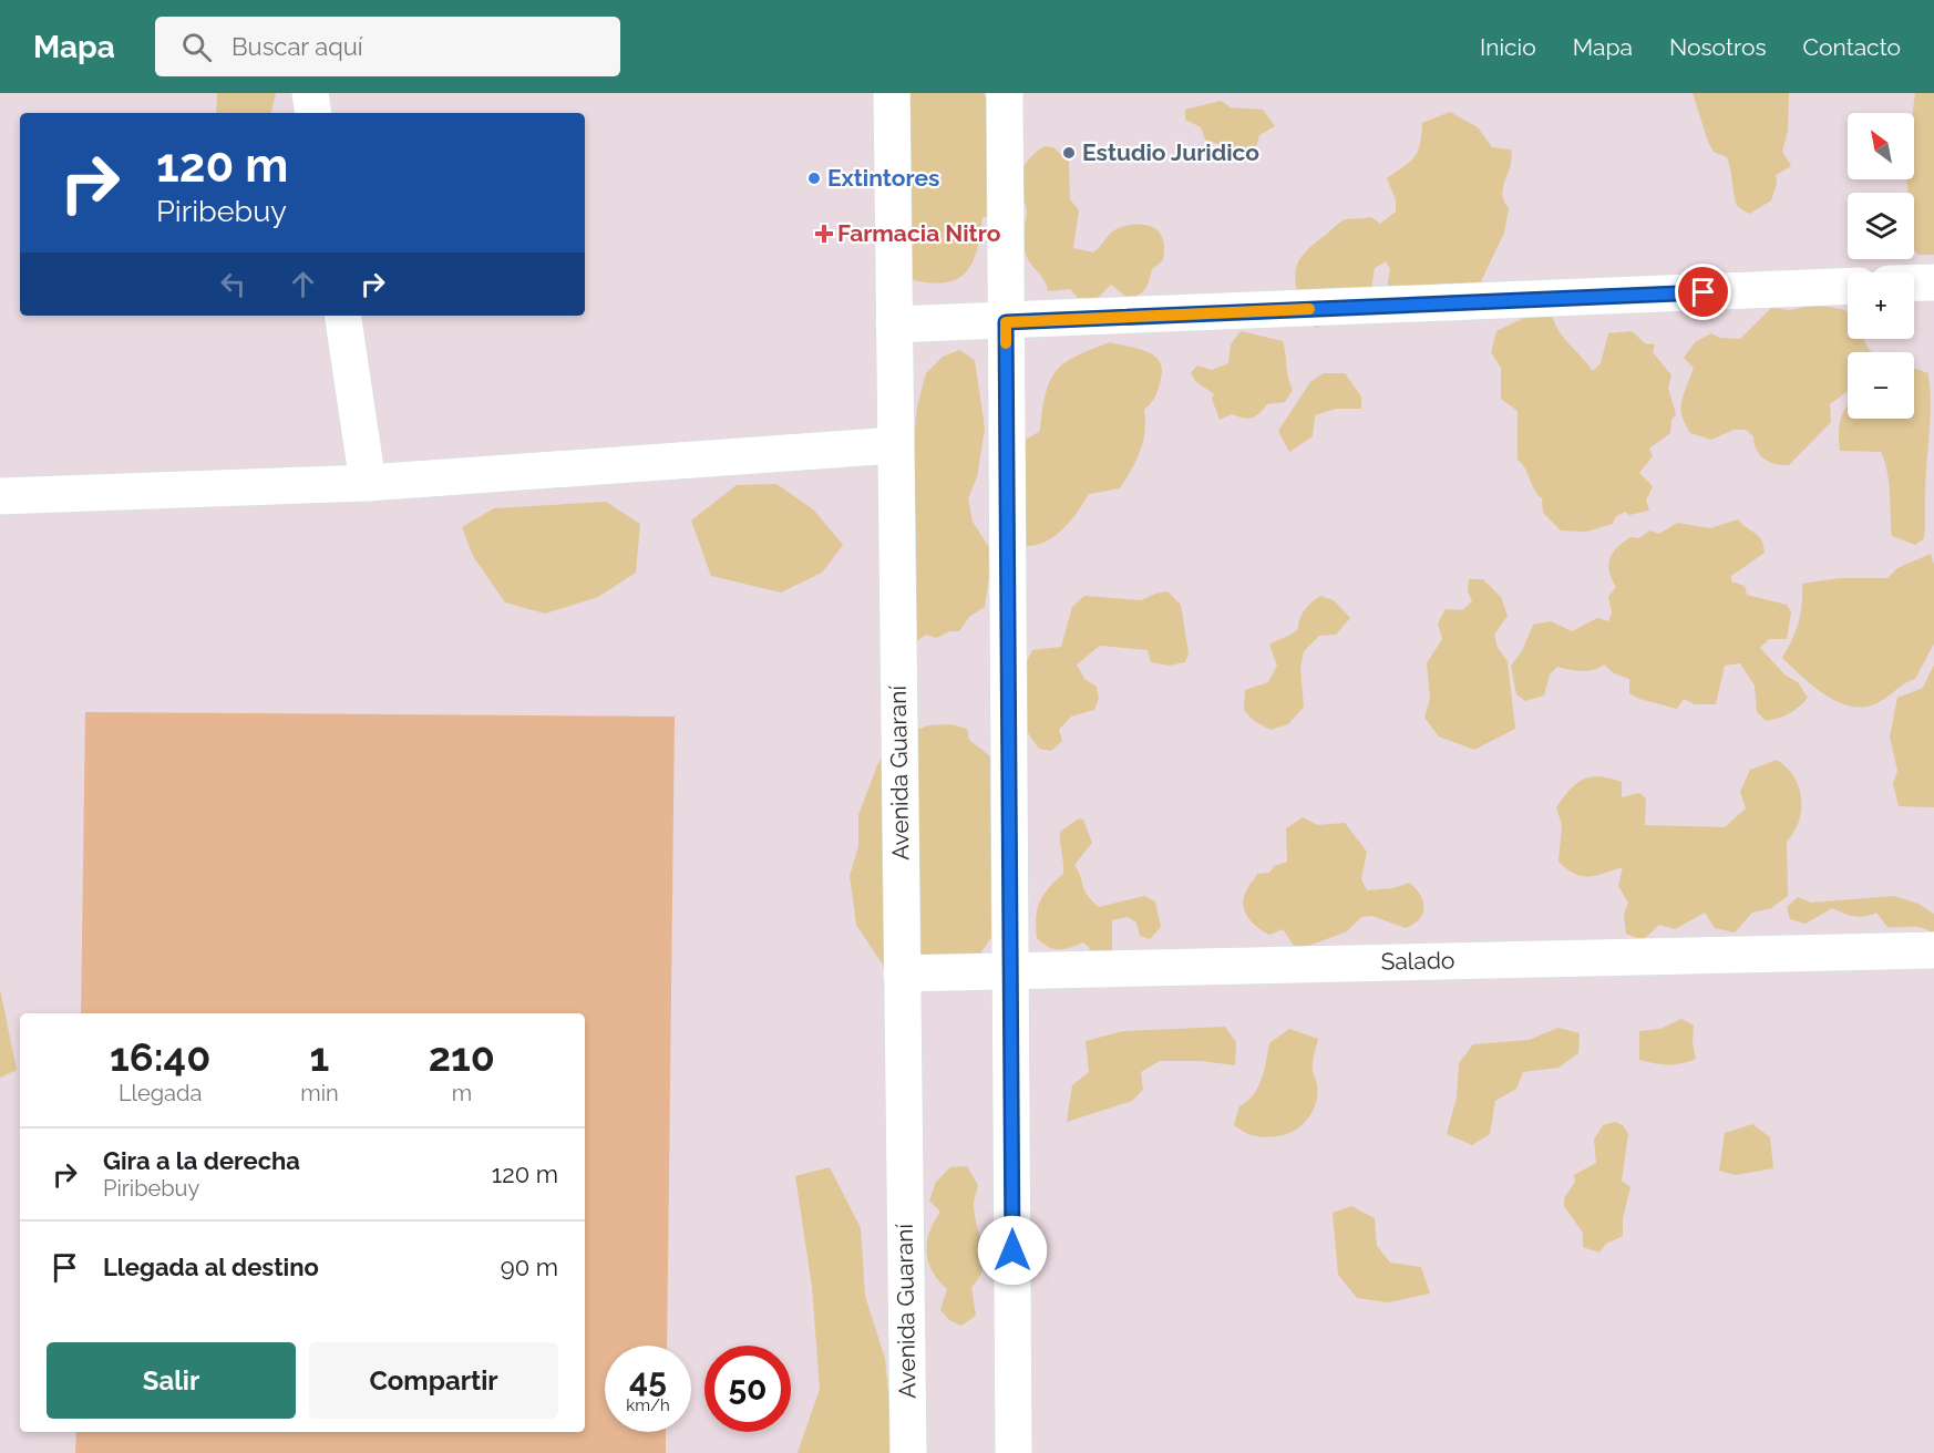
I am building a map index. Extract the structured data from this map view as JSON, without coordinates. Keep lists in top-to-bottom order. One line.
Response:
{"streets":{"street":["Avenida Guaraní","Salado"]},"crossings":[["Avenida Guaraní","Salado"]],"places":{"other":["Estudio Juridico","Extintores"],"health":["Farmacia Nitro"]},"north":"top left","page":{"header":"Mapa","search":"Buscar aquí","nav":["Inicio","Mapa","Nosotros","Contacto"],"map_buttons":["+","−"],"turn":["120 m","Piribebuy"],"eta":["16:40","Llegada","1","min","210","m"],"list":[{"name":"Gira a la derecha","note":"Piribebuy","value":"120 m"},{"name":"Llegada al destino","value":"90 m"}],"buttons":["Salir","Compartir"],"speed":"45 km/h","limit":"50"}}
